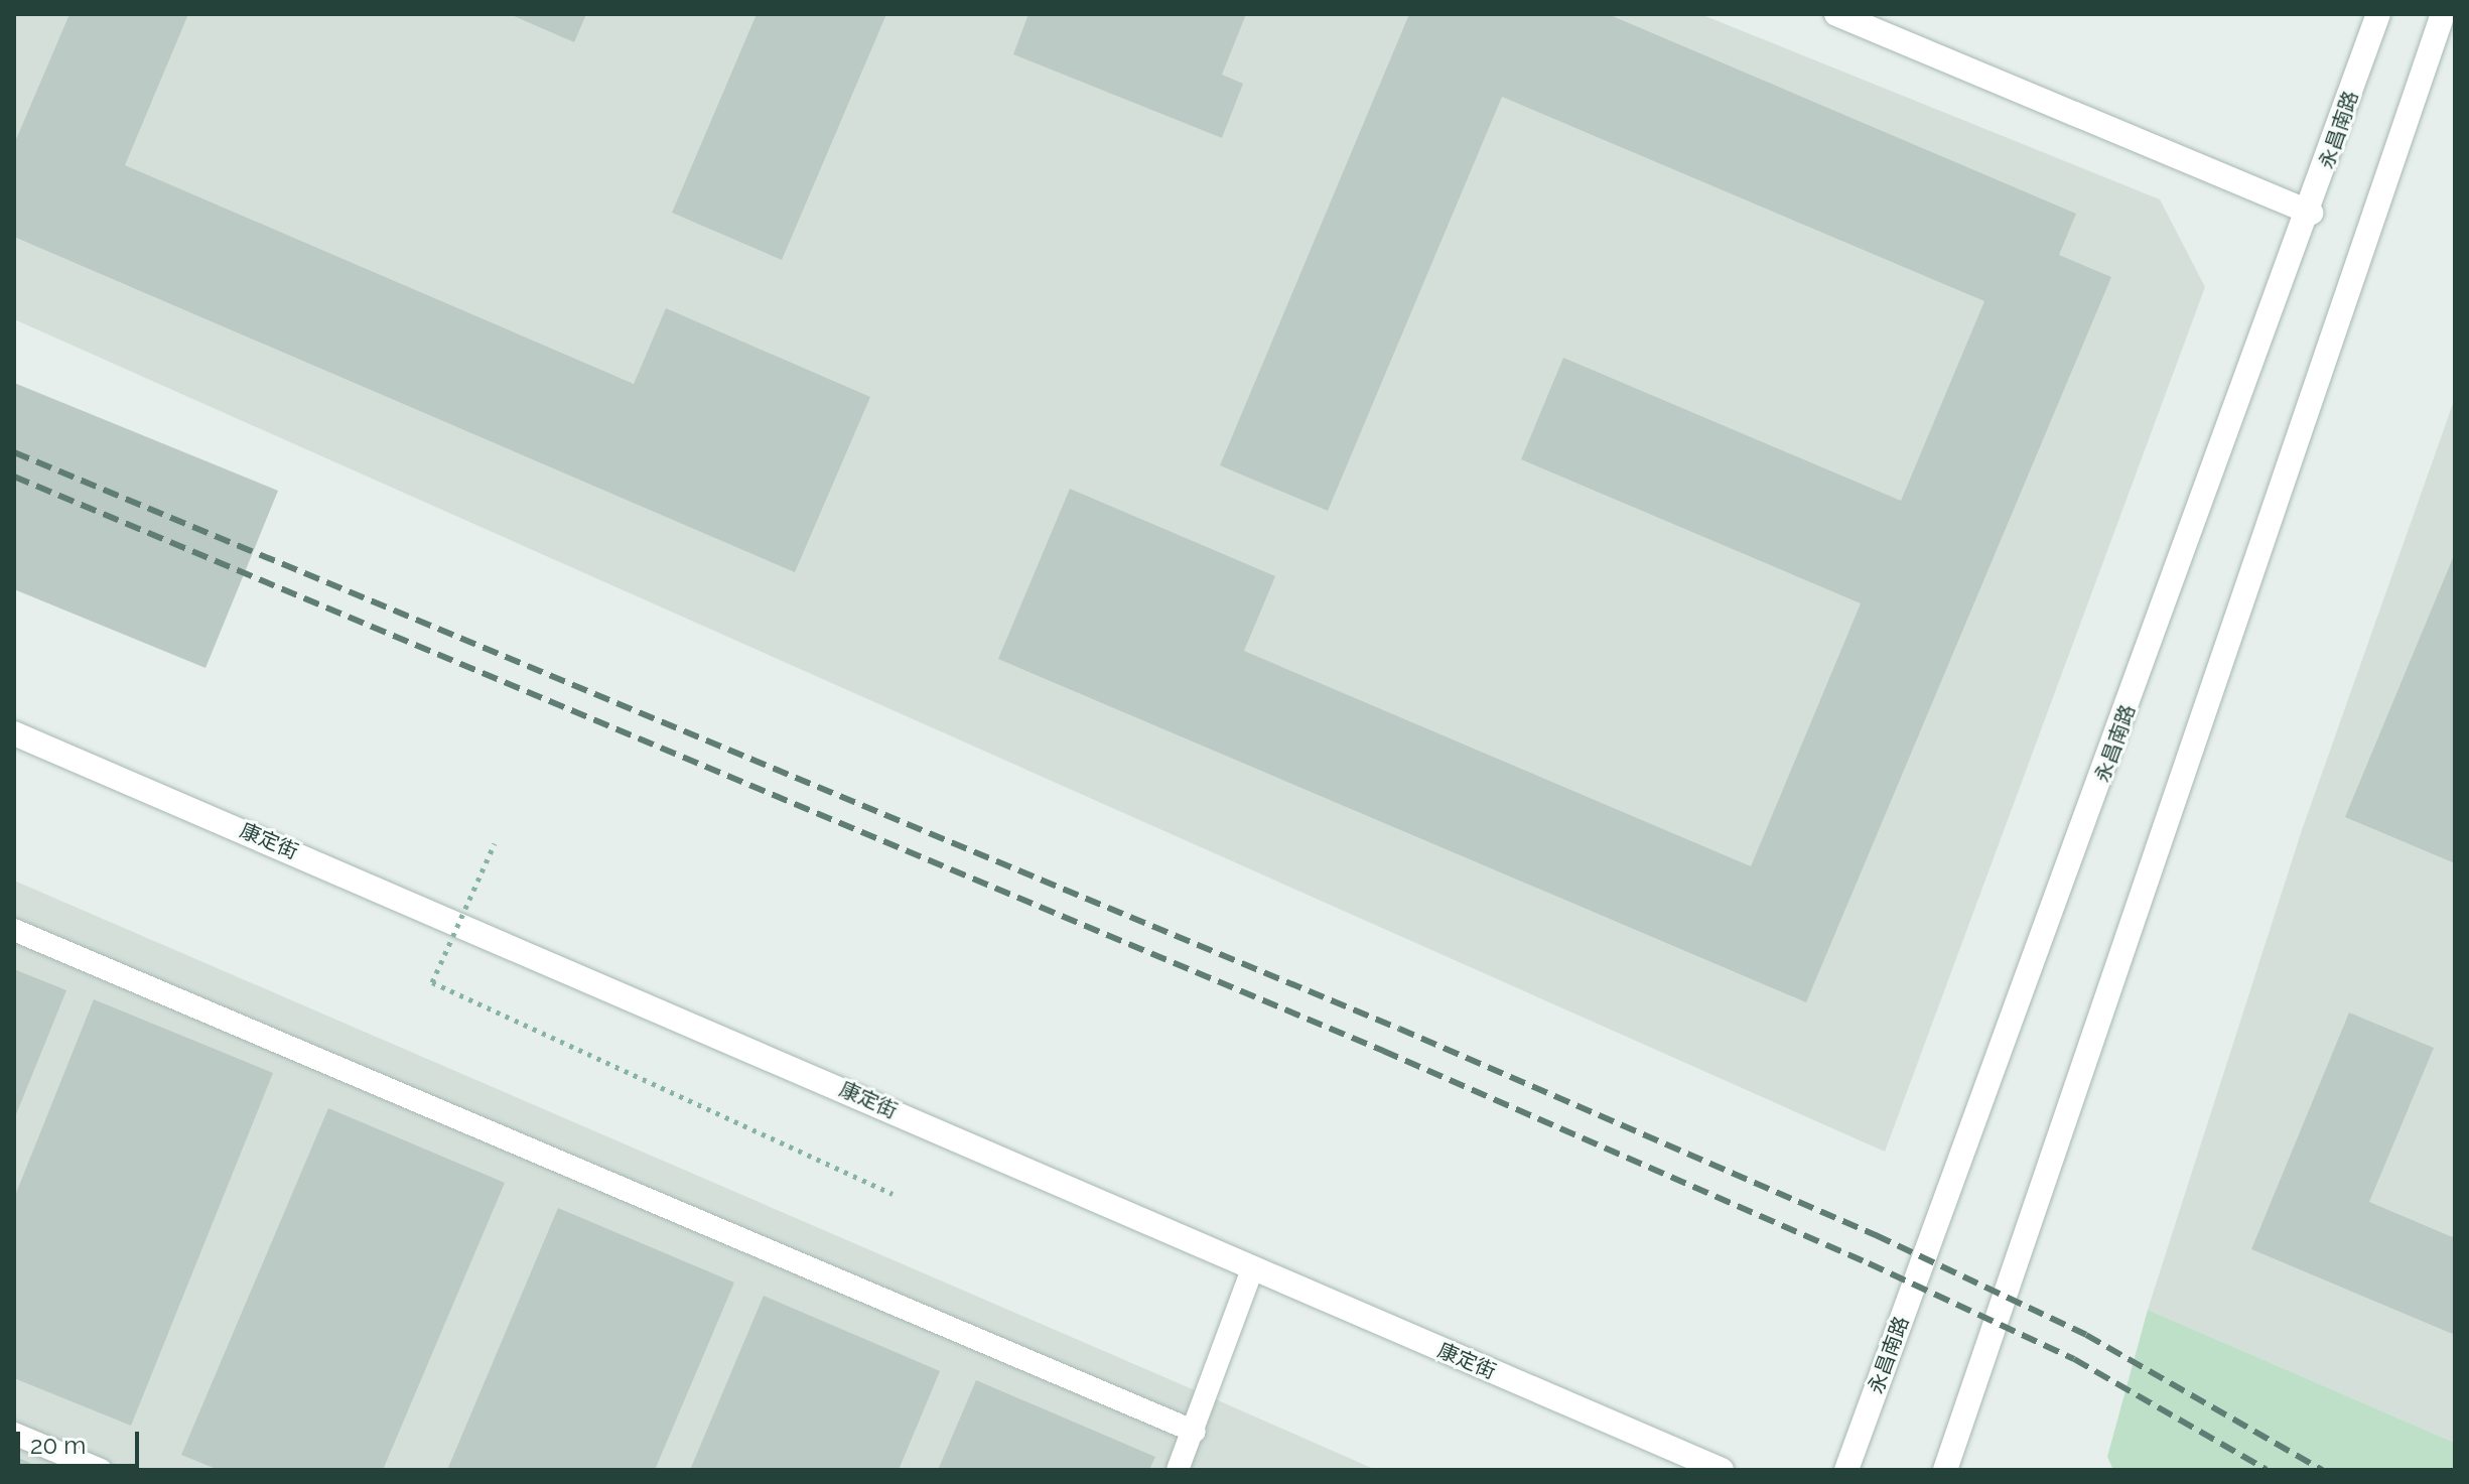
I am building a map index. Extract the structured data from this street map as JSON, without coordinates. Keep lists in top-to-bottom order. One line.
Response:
{"streets":{"street":["永昌南路","康定街"]},"scale_bar":"20 m"}
